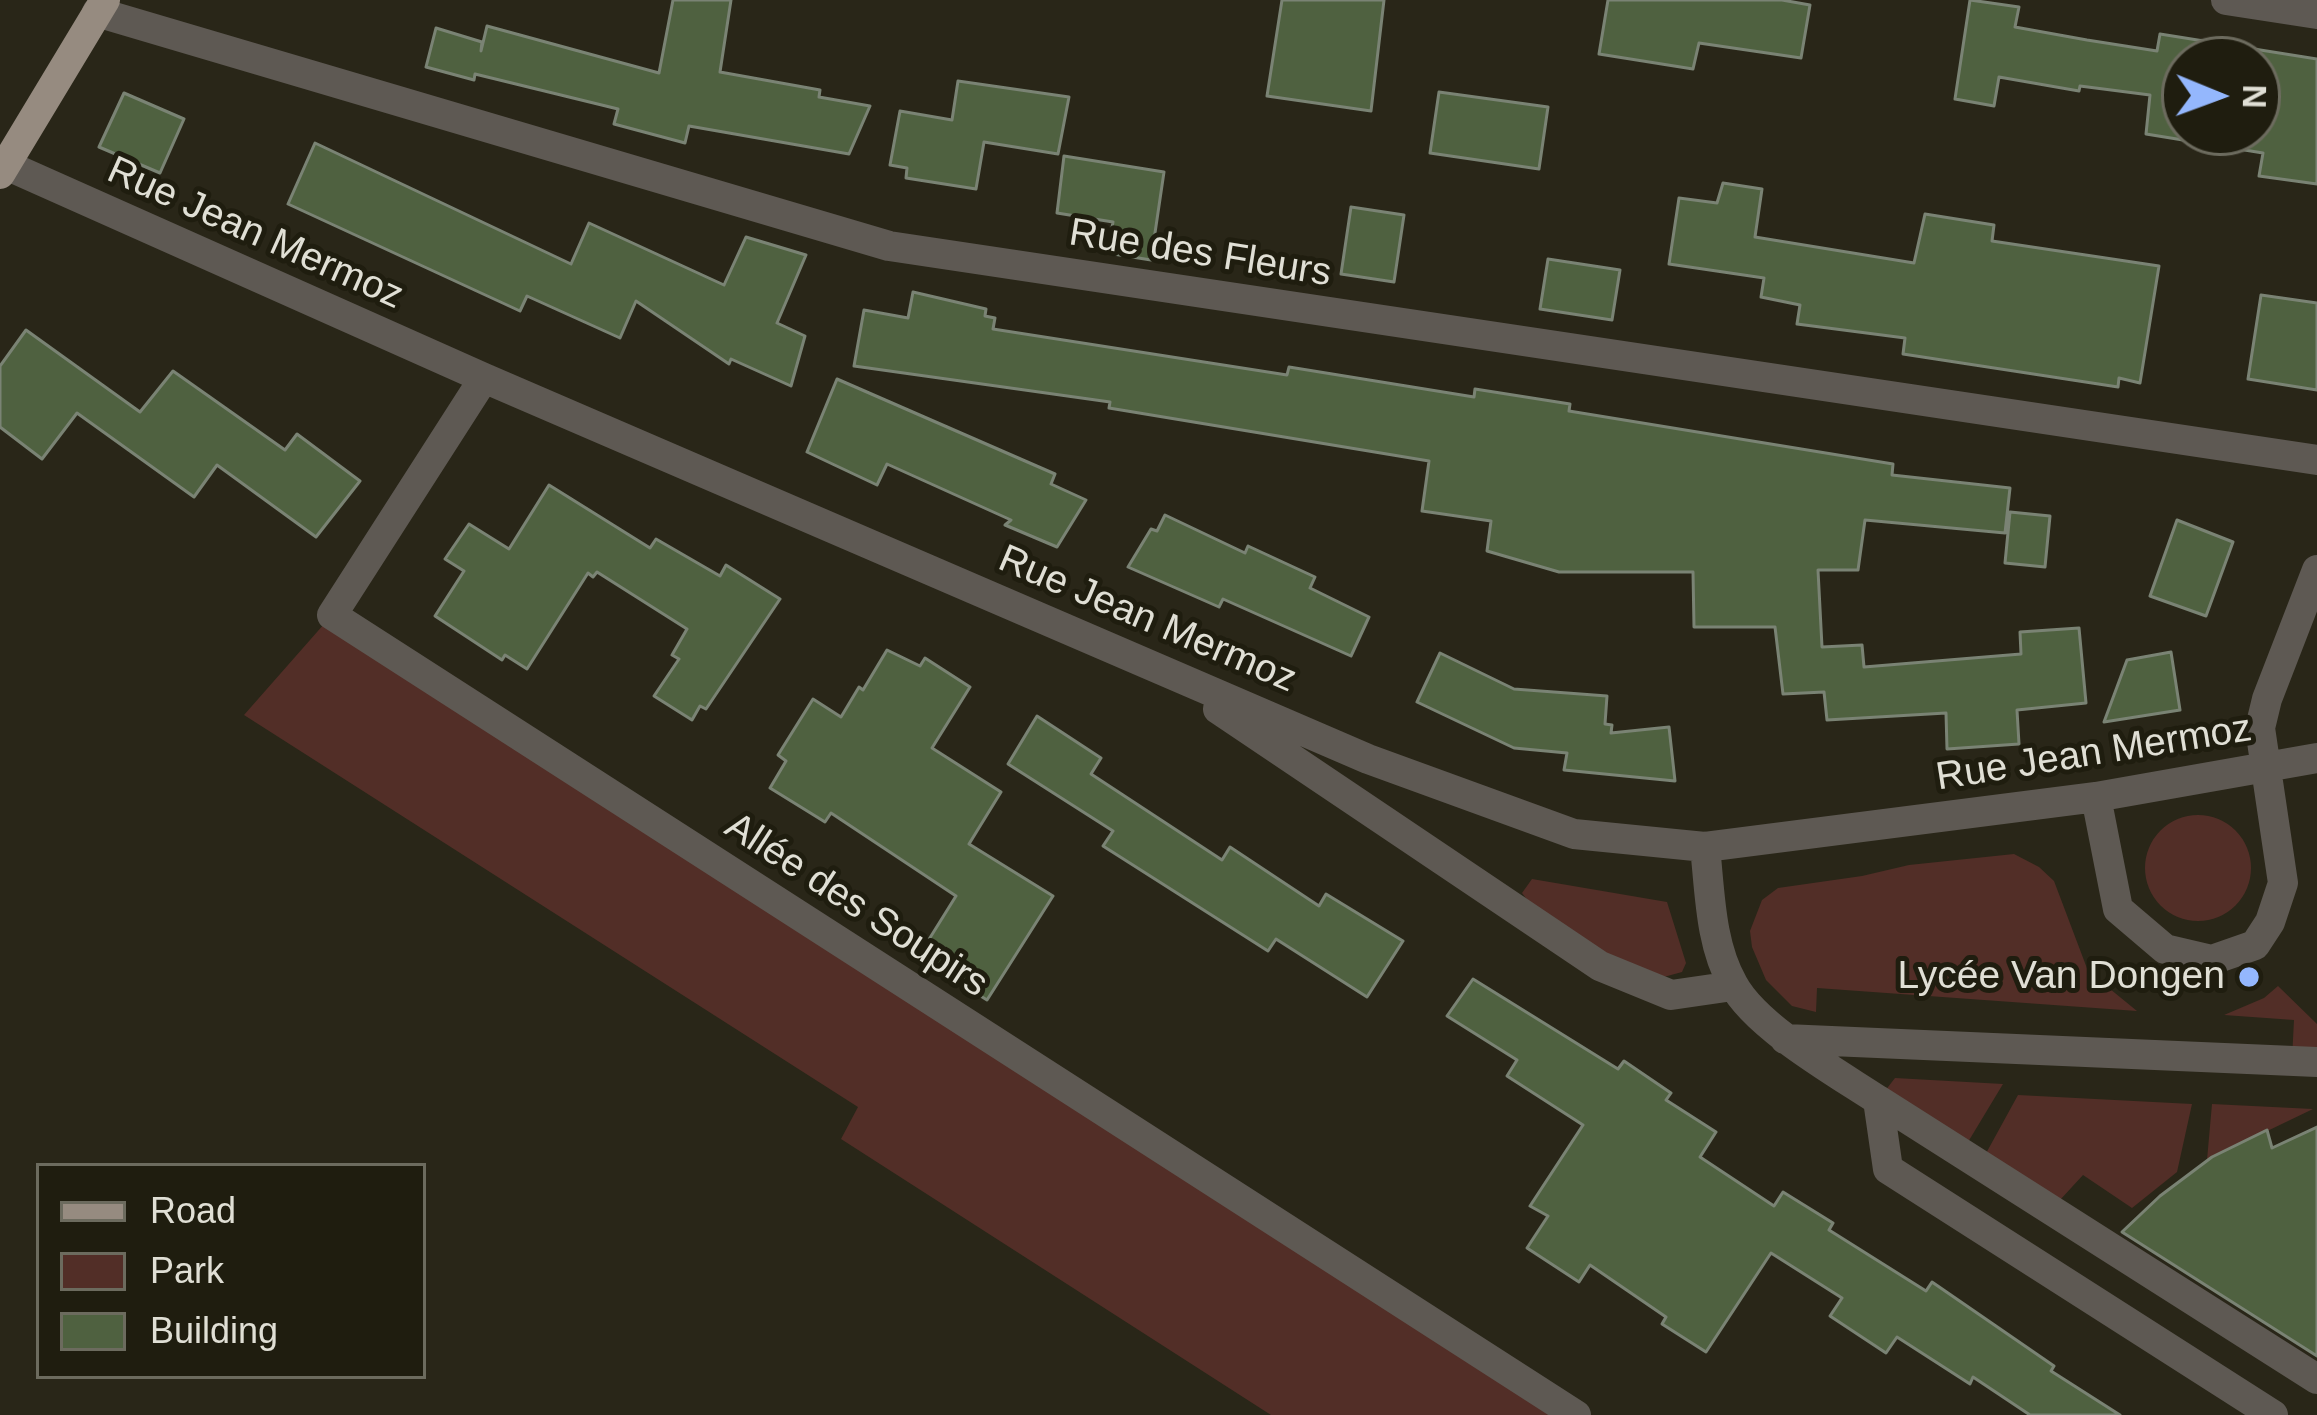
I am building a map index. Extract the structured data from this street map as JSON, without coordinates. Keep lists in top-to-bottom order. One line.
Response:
{"streets":{"street":["Rue Jean Mermoz","Rue des Fleurs","Allée des Soupirs"]},"crossings":[["Rue Jean Mermoz","Allée des Soupirs"]],"places":["Lycée Van Dongen"],"legend":["Road","Park","Building"],"north":"right"}
